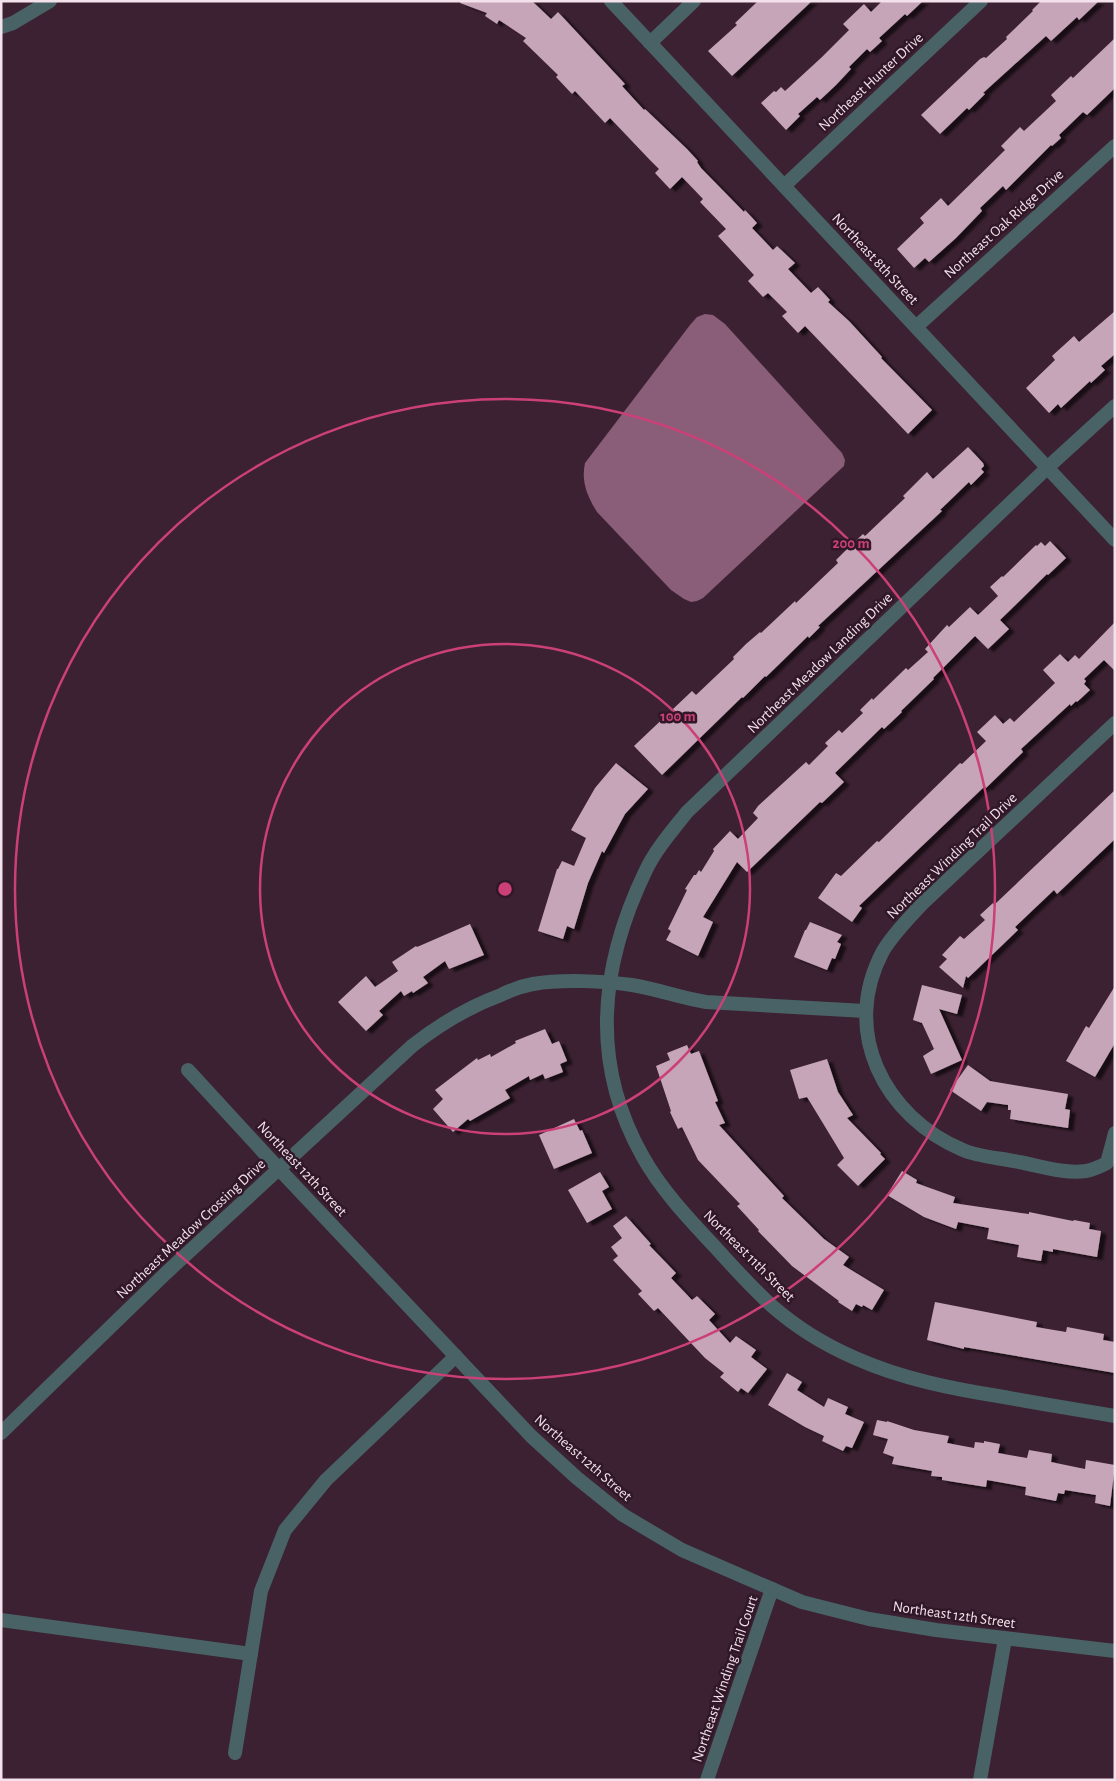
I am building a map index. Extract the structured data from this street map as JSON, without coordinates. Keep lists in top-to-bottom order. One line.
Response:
{"streets":{"street":["Northeast Hunter Drive","Northeast Oak Ridge Drive","Northeast 8th Street","Northeast Meadow Landing Drive","Northeast Winding Trail Drive","Northeast 12th Street","Northeast Meadow Crossing Drive","Northeast 11th Street","Northeast Winding Trail Court"]},"crossings":[["Northeast Hunter Drive","Northeast 8th Street"],["Northeast Oak Ridge Drive","Northeast 8th Street"],["Northeast 8th Street","Northeast Meadow Landing Drive"],["Northeast Meadow Landing Drive","Northeast Meadow Crossing Drive"],["Northeast Meadow Landing Drive","Northeast 11th Street"],["Northeast Winding Trail Drive","Northeast Meadow Crossing Drive"],["Northeast 12th Street","Northeast Meadow Crossing Drive"],["Northeast 12th Street","Northeast Winding Trail Court"],["Northeast Meadow Crossing Drive","Northeast 11th Street"]],"rings":["200 m","100 m"]}
